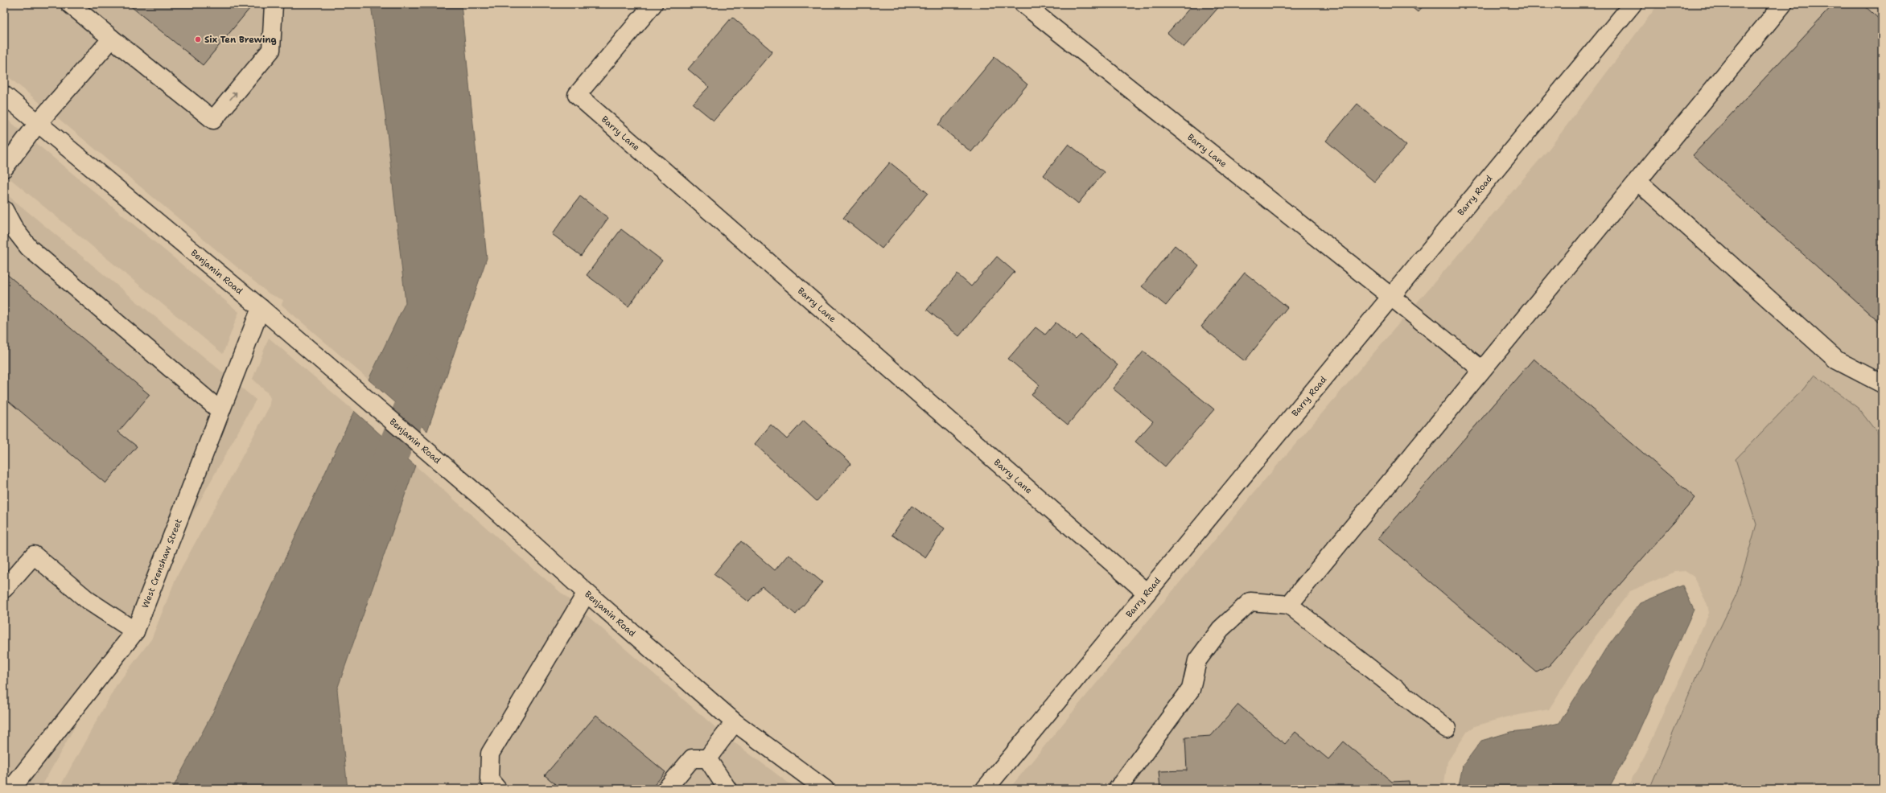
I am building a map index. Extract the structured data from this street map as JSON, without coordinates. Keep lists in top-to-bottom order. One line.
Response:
{"streets":{"street":["Barry Lane","Barry Road","Benjamin Road","West Crenshaw Street"]},"crossings":[["Barry Lane","Barry Road"],["Benjamin Road","West Crenshaw Street"]],"places":["Six Ten Brewing"]}
